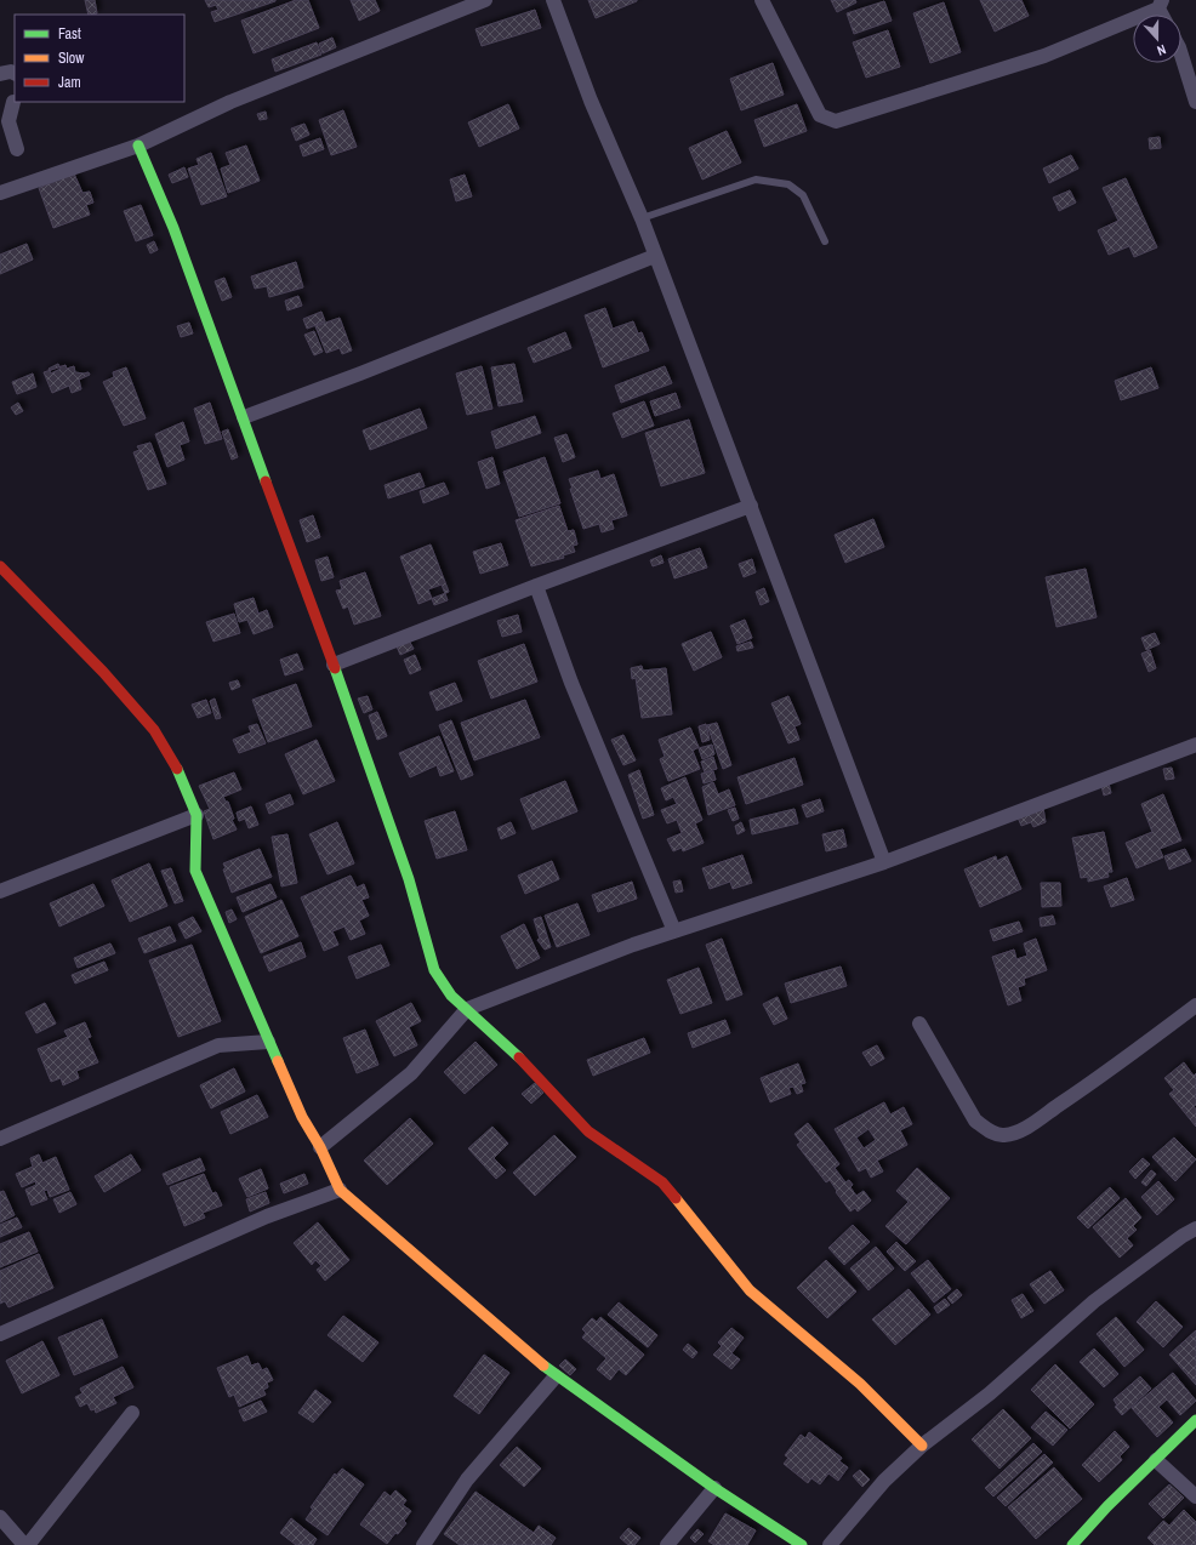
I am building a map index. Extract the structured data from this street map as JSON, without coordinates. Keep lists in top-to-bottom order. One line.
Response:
{"legend":["Fast","Slow","Jam"],"north":"bottom"}
